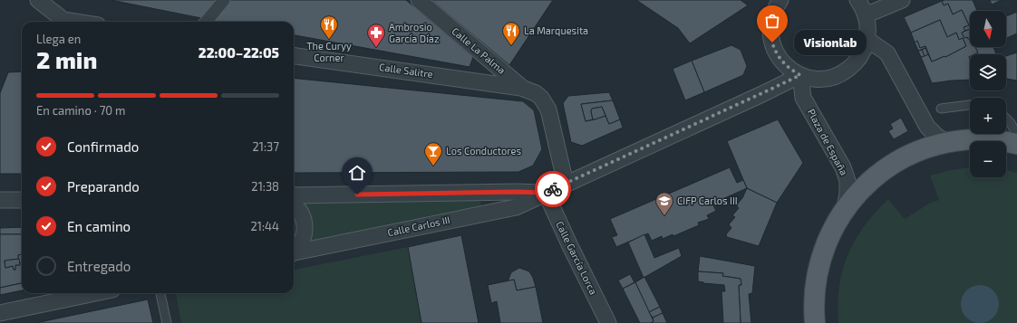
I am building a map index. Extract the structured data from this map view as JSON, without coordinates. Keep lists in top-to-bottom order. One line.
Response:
{"streets":{"main road":["Plaza de España"],"street":["Calle La Palma","Calle Salitre","Calle Carlos III","Calle García Lorca"]},"crossings":[["Calle La Palma","Calle Salitre"],["Plaza de España","Calle Carlos III"],["Calle Carlos III","Calle García Lorca"]],"places":{"restaurant":["The Curyy Corner","La Marquesita"],"other":["Visionlab"],"pharmacy":["Ambrosio García Díaz"],"bar":["Los Conductores"],"school or university":["CIFP Carlos III"]},"north":"bottom","page":{"map_buttons":["+","−"],"heading":["2 min","Llega en","22:00–22:05"],"bubble":"Visionlab","bar":"En camino · 70 m","list":[["Confirmado","21:37"],["Preparando","21:38"],["En camino","21:44"],"Entregado"]}}
